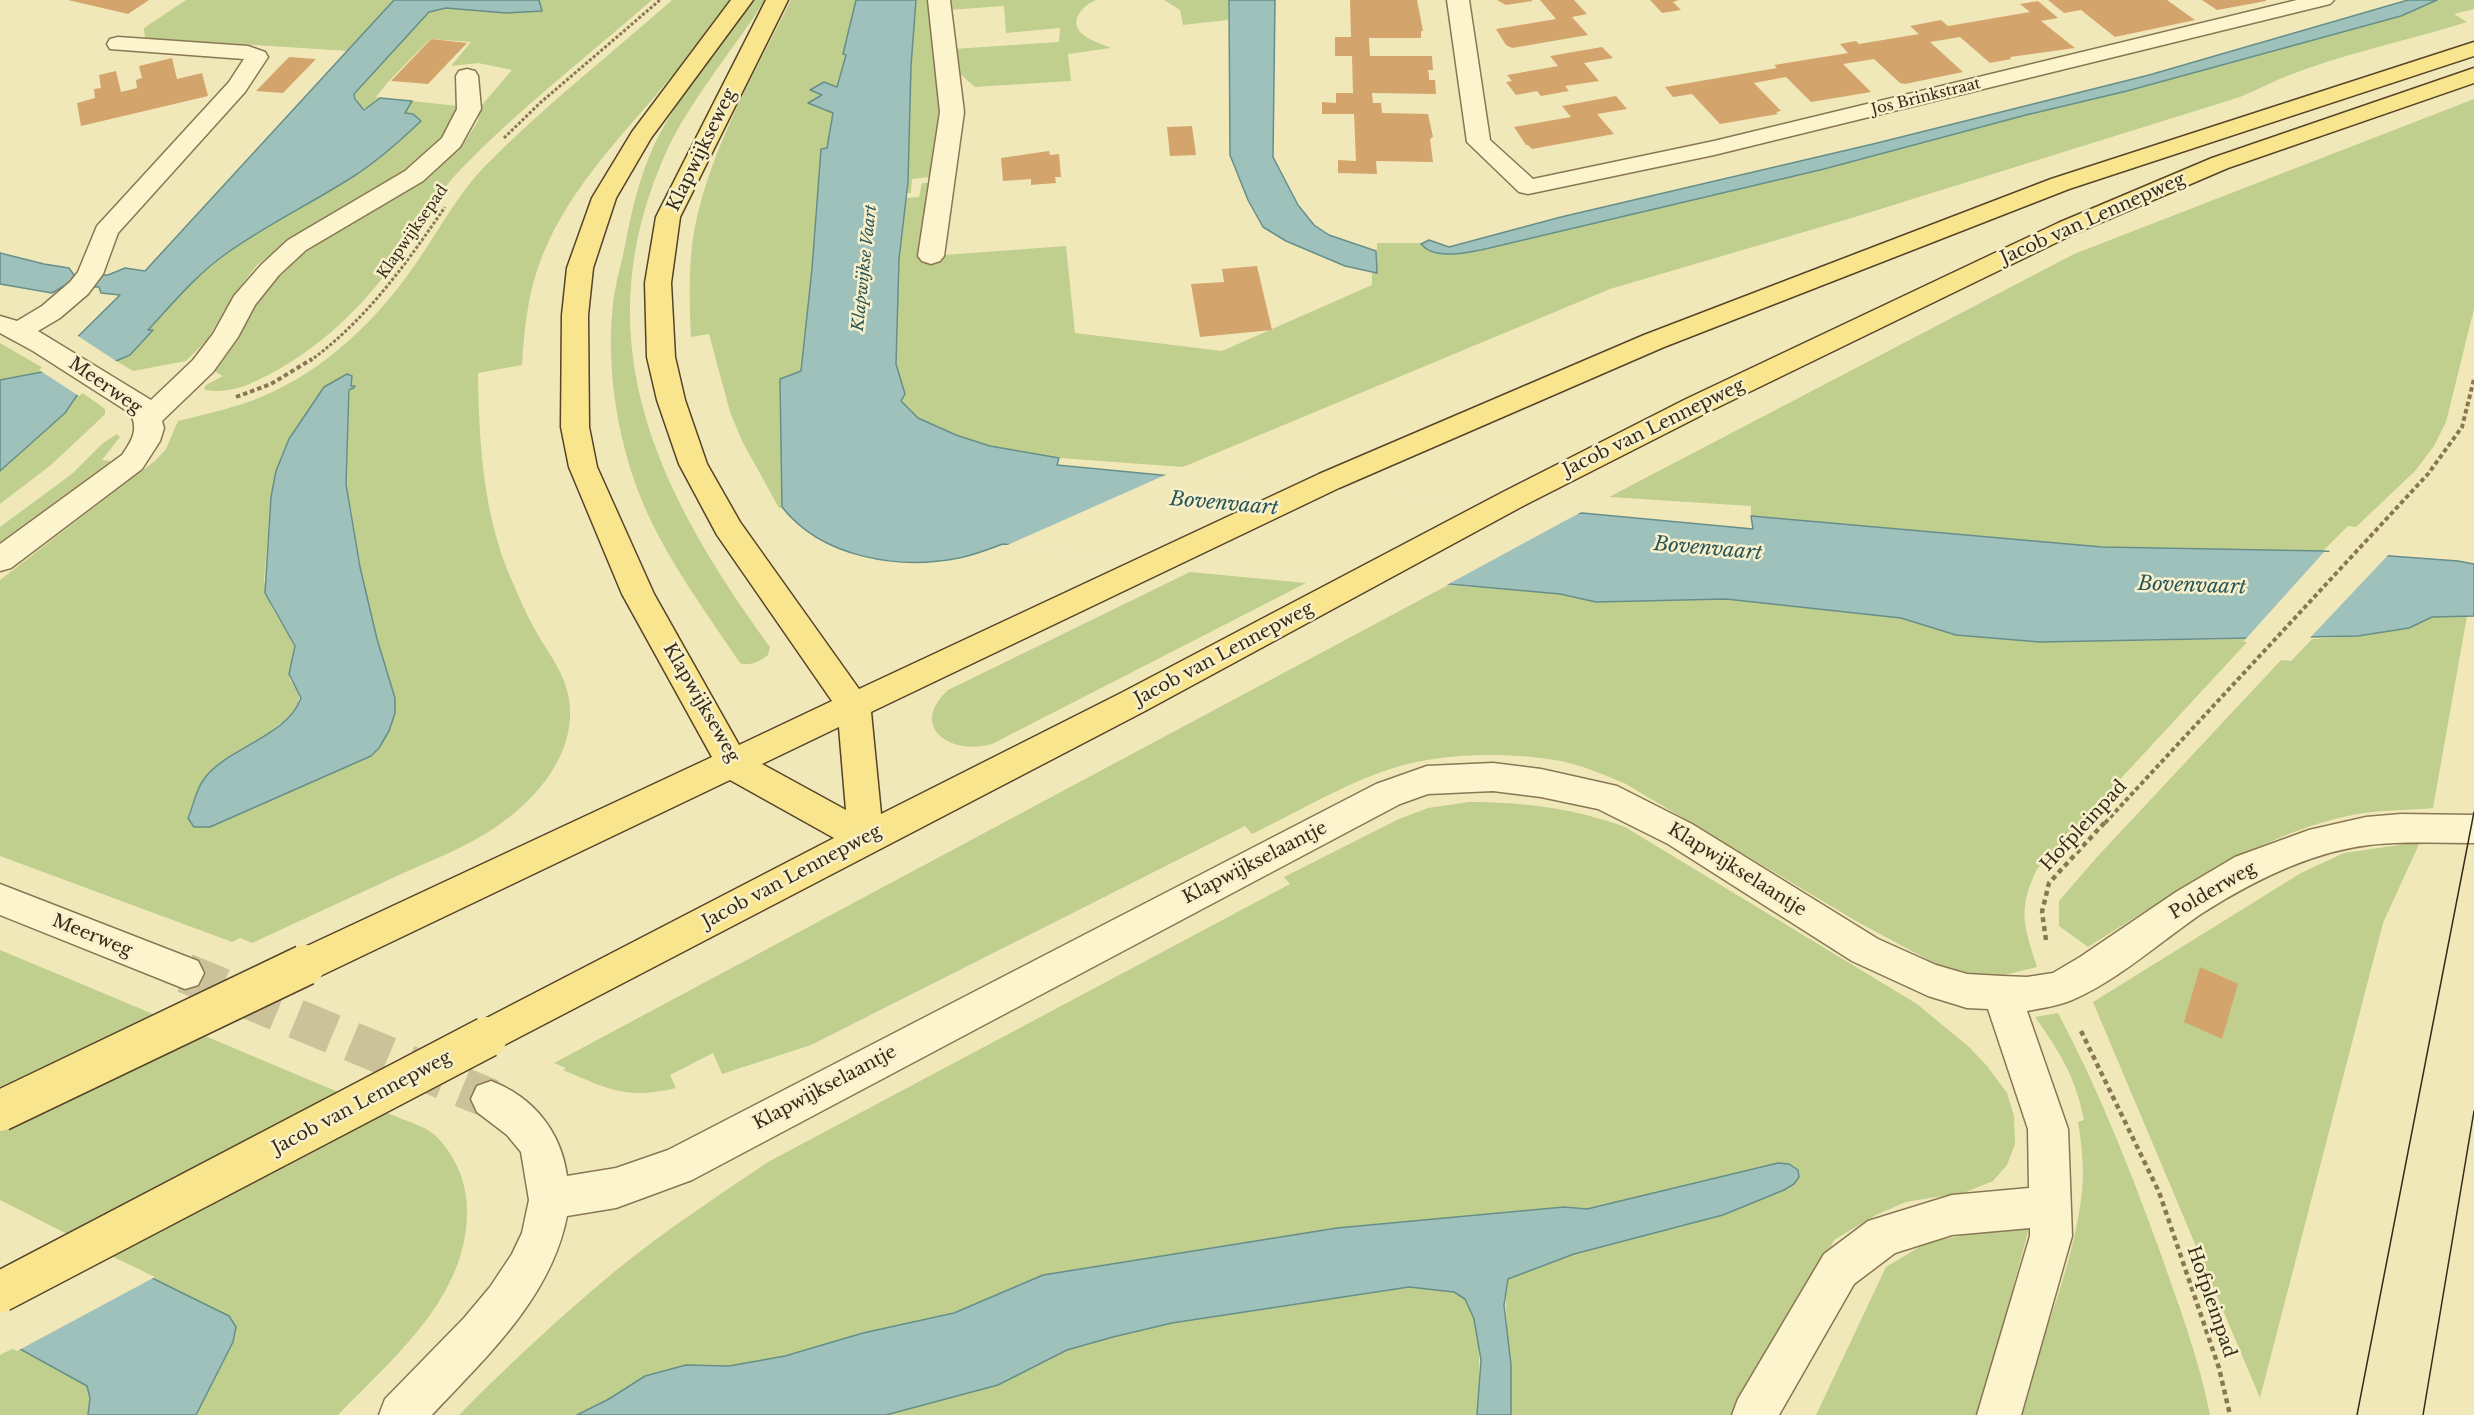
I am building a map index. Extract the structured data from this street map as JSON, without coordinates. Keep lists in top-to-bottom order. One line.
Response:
{"streets":{"main road":["Klapwijkseweg","Jacob van Lennepweg"],"street":["Jos Brinkstraat","Meerweg","Klapwijkselaantje","Polderweg"],"path":["Klapwijksepad","Hofpleinpad"]},"crossings":[["Klapwijkseweg","Jacob van Lennepweg"],["Hofpleinpad","Polderweg"],["Klapwijkselaantje","Polderweg"]],"water":["Klapwijkse Vaart","Bovenvaart"]}
